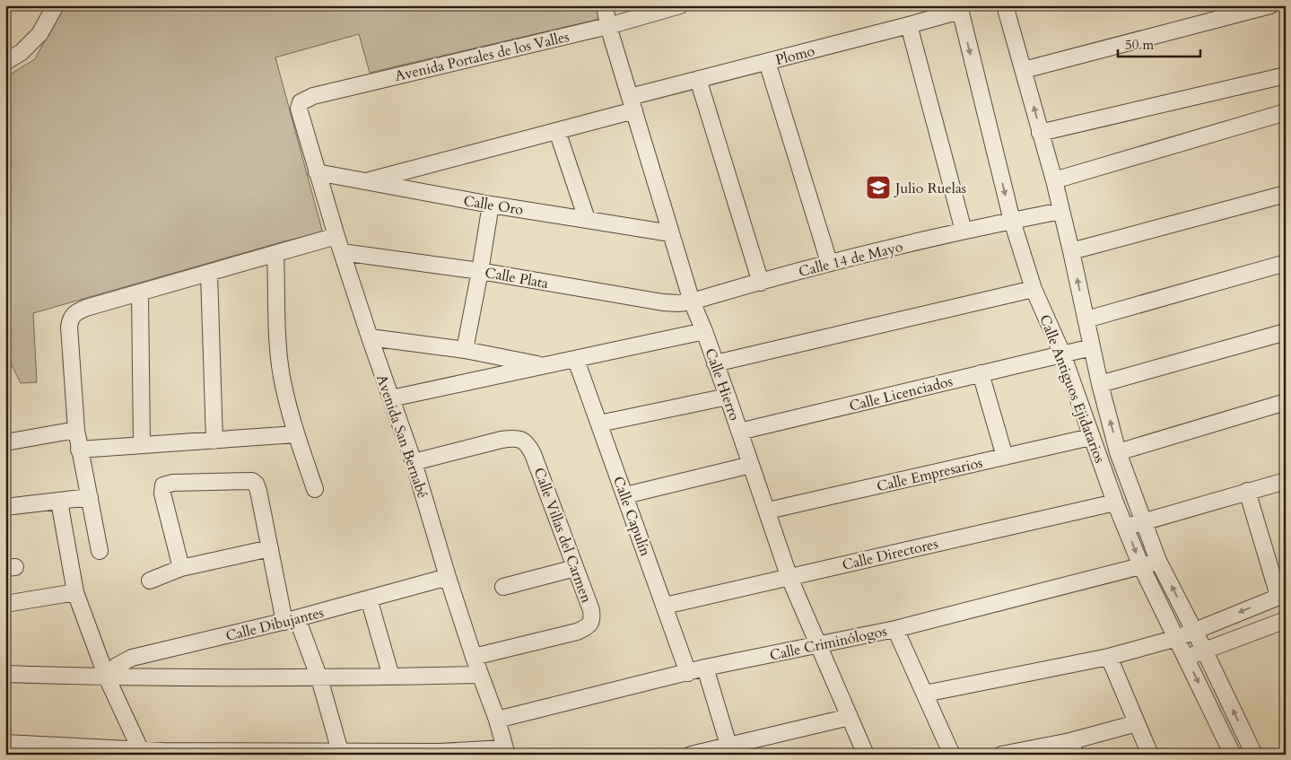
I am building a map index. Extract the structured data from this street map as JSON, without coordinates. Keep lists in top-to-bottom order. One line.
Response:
{"streets":{"street":["Plomo","Avenida Portales de los Valles","Calle Oro","Calle 14 de Mayo","Calle Plata","Calle Hierro","Calle Antiguos Ejidatarios","Calle Licenciados","Avenida San Bernabé","Calle Empresarios","Calle Capulín","Calle Villas del Carmen","Calle Directores","Calle Dibujantes","Calle Criminólogos"]},"crossings":[["Plomo","Calle Oro"],["Plomo","Calle Hierro"],["Plomo","Calle Antiguos Ejidatarios"],["Avenida Portales de los Valles","Calle Hierro"],["Avenida Portales de los Valles","Avenida San Bernabé"],["Calle Oro","Calle Hierro"],["Calle Oro","Avenida San Bernabé"],["Calle 14 de Mayo","Calle Plata"],["Calle 14 de Mayo","Calle Hierro"],["Calle 14 de Mayo","Calle Antiguos Ejidatarios"],["Calle Plata","Calle Hierro"],["Calle Plata","Avenida San Bernabé"],["Calle Hierro","Calle Licenciados"],["Calle Hierro","Calle Empresarios"],["Calle Hierro","Calle Directores"],["Calle Hierro","Calle Criminólogos"],["Calle Antiguos Ejidatarios","Calle Licenciados"],["Calle Antiguos Ejidatarios","Calle Empresarios"],["Calle Antiguos Ejidatarios","Calle Directores"],["Calle Antiguos Ejidatarios","Calle Criminólogos"],["Avenida San Bernabé","Calle Villas del Carmen"],["Avenida San Bernabé","Calle Dibujantes"],["Avenida San Bernabé","Calle Criminólogos"],["Calle Capulín","Calle Directores"],["Calle Capulín","Calle Criminólogos"]],"places":{"school or university":["Julio Ruelas"]},"scale_bar":"50 m"}
